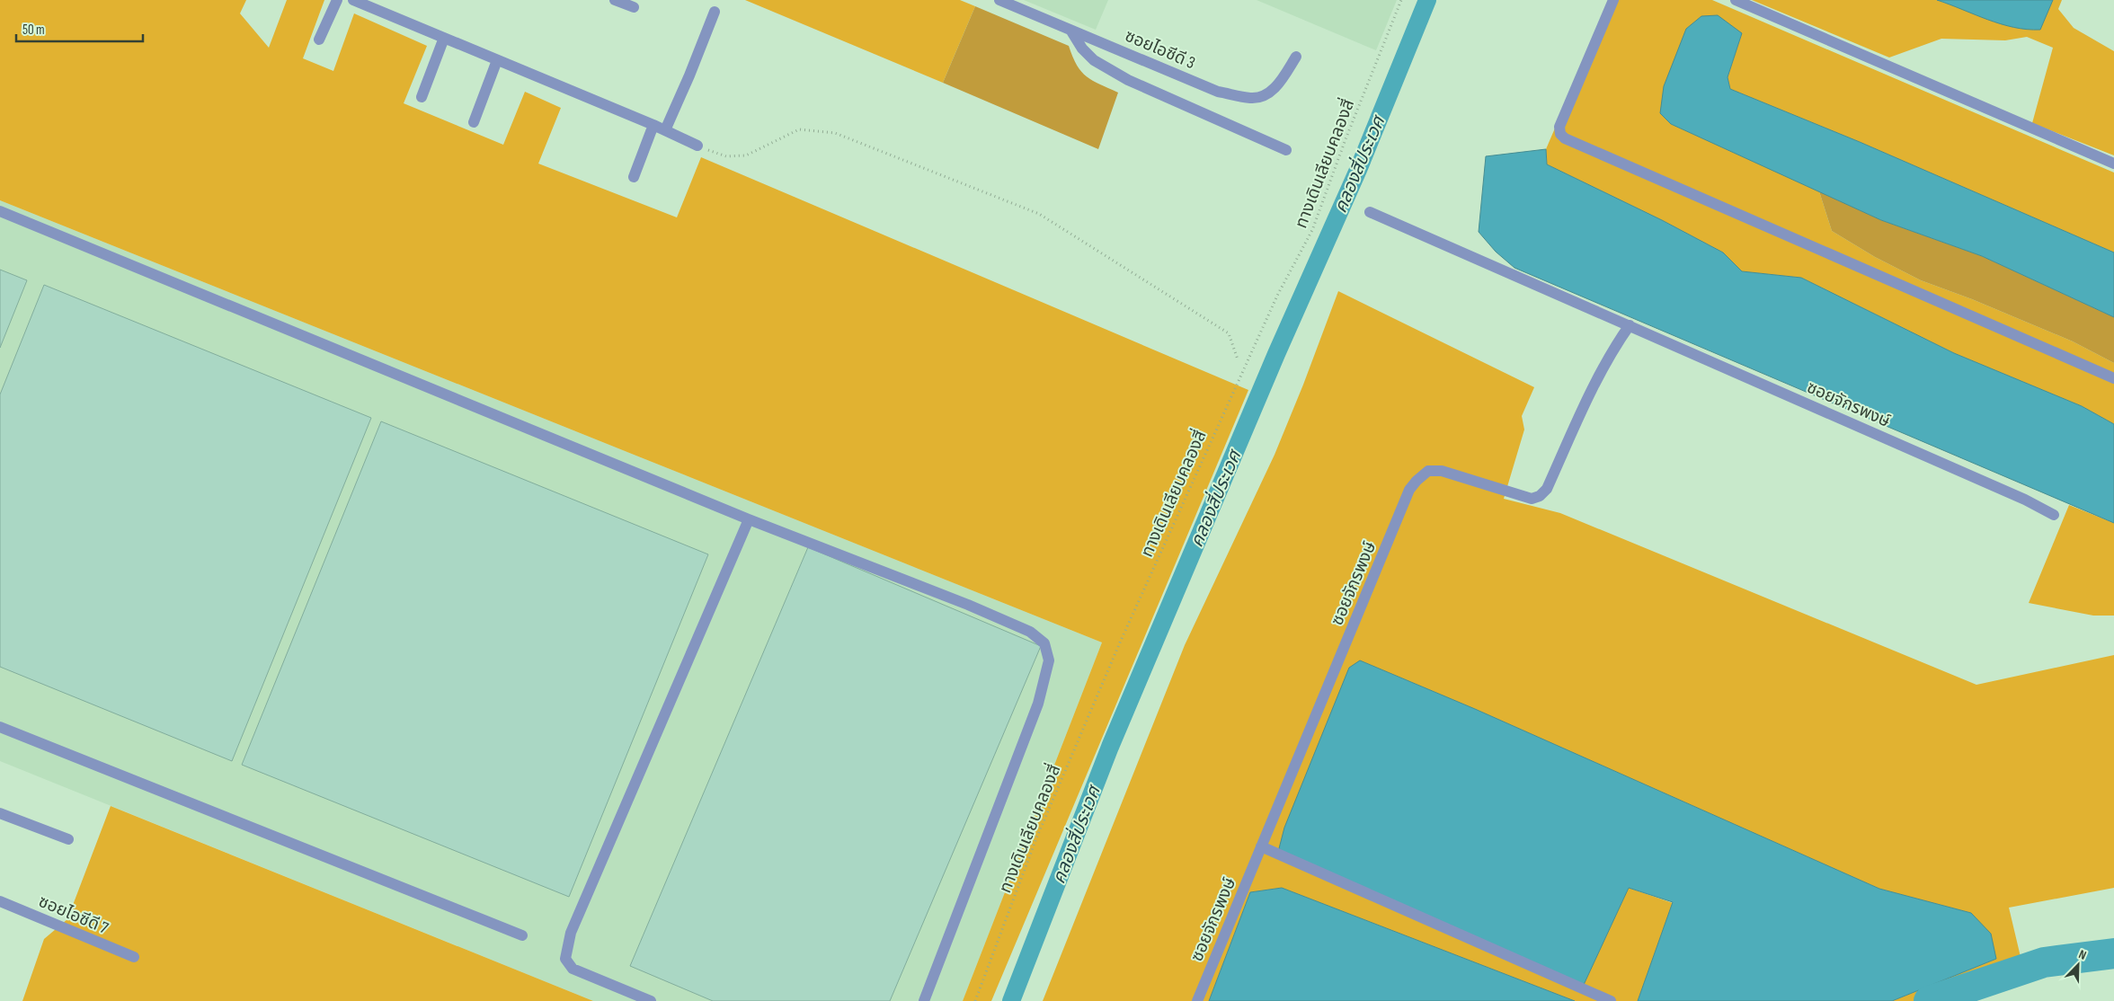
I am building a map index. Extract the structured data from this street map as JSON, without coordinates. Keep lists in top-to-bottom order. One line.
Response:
{"streets":{"street":["ซอยไอซีดี 3","ซอยจักรพงษ์","ซอยไอซีดี 7"],"path":["ทางเดินเลียบคลองสี่"]},"water":["คลองสี่ประเวศ"],"scale_bar":"50 m","north":"top right"}
